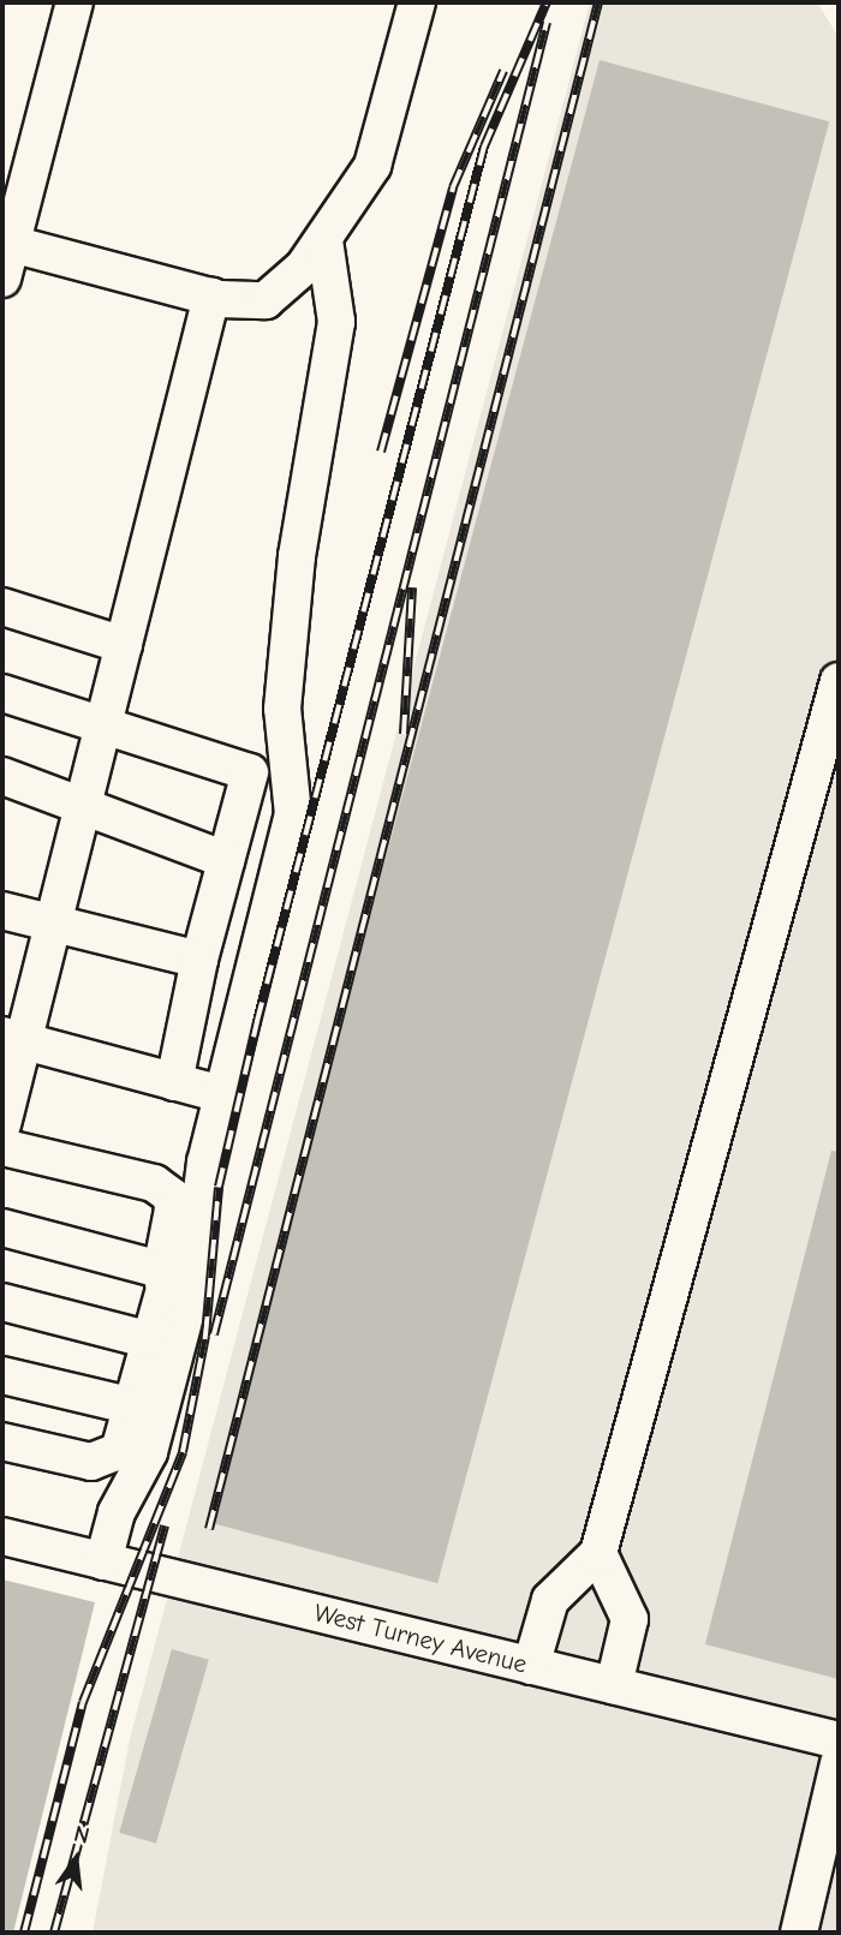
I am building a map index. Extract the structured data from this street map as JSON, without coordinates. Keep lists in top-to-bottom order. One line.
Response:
{"streets":{"street":["West Turney Avenue"]},"north":"top"}
